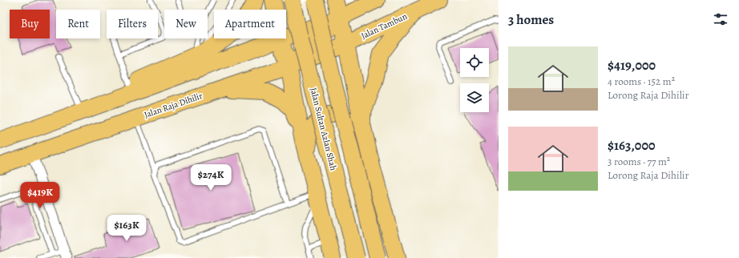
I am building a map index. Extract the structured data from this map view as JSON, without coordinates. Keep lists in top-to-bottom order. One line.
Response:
{"streets":{"main road":["Jalan Tambun","Jalan Raja Dihilir","Jalan Sultan Azlan Shah"]},"crossings":[["Jalan Tambun","Jalan Raja Dihilir"]],"page":{"heading":"3 homes","chip":["Buy","Rent","Filters","New","Apartment"],"list":[{"name":"$419,000","note":"4 rooms · 152 m² · Lorong Raja Dihilir"},{"name":"$163,000","note":"3 rooms · 77 m² · Lorong Raja Dihilir"}],"price":["$274K","$419K","$163K"]}}
